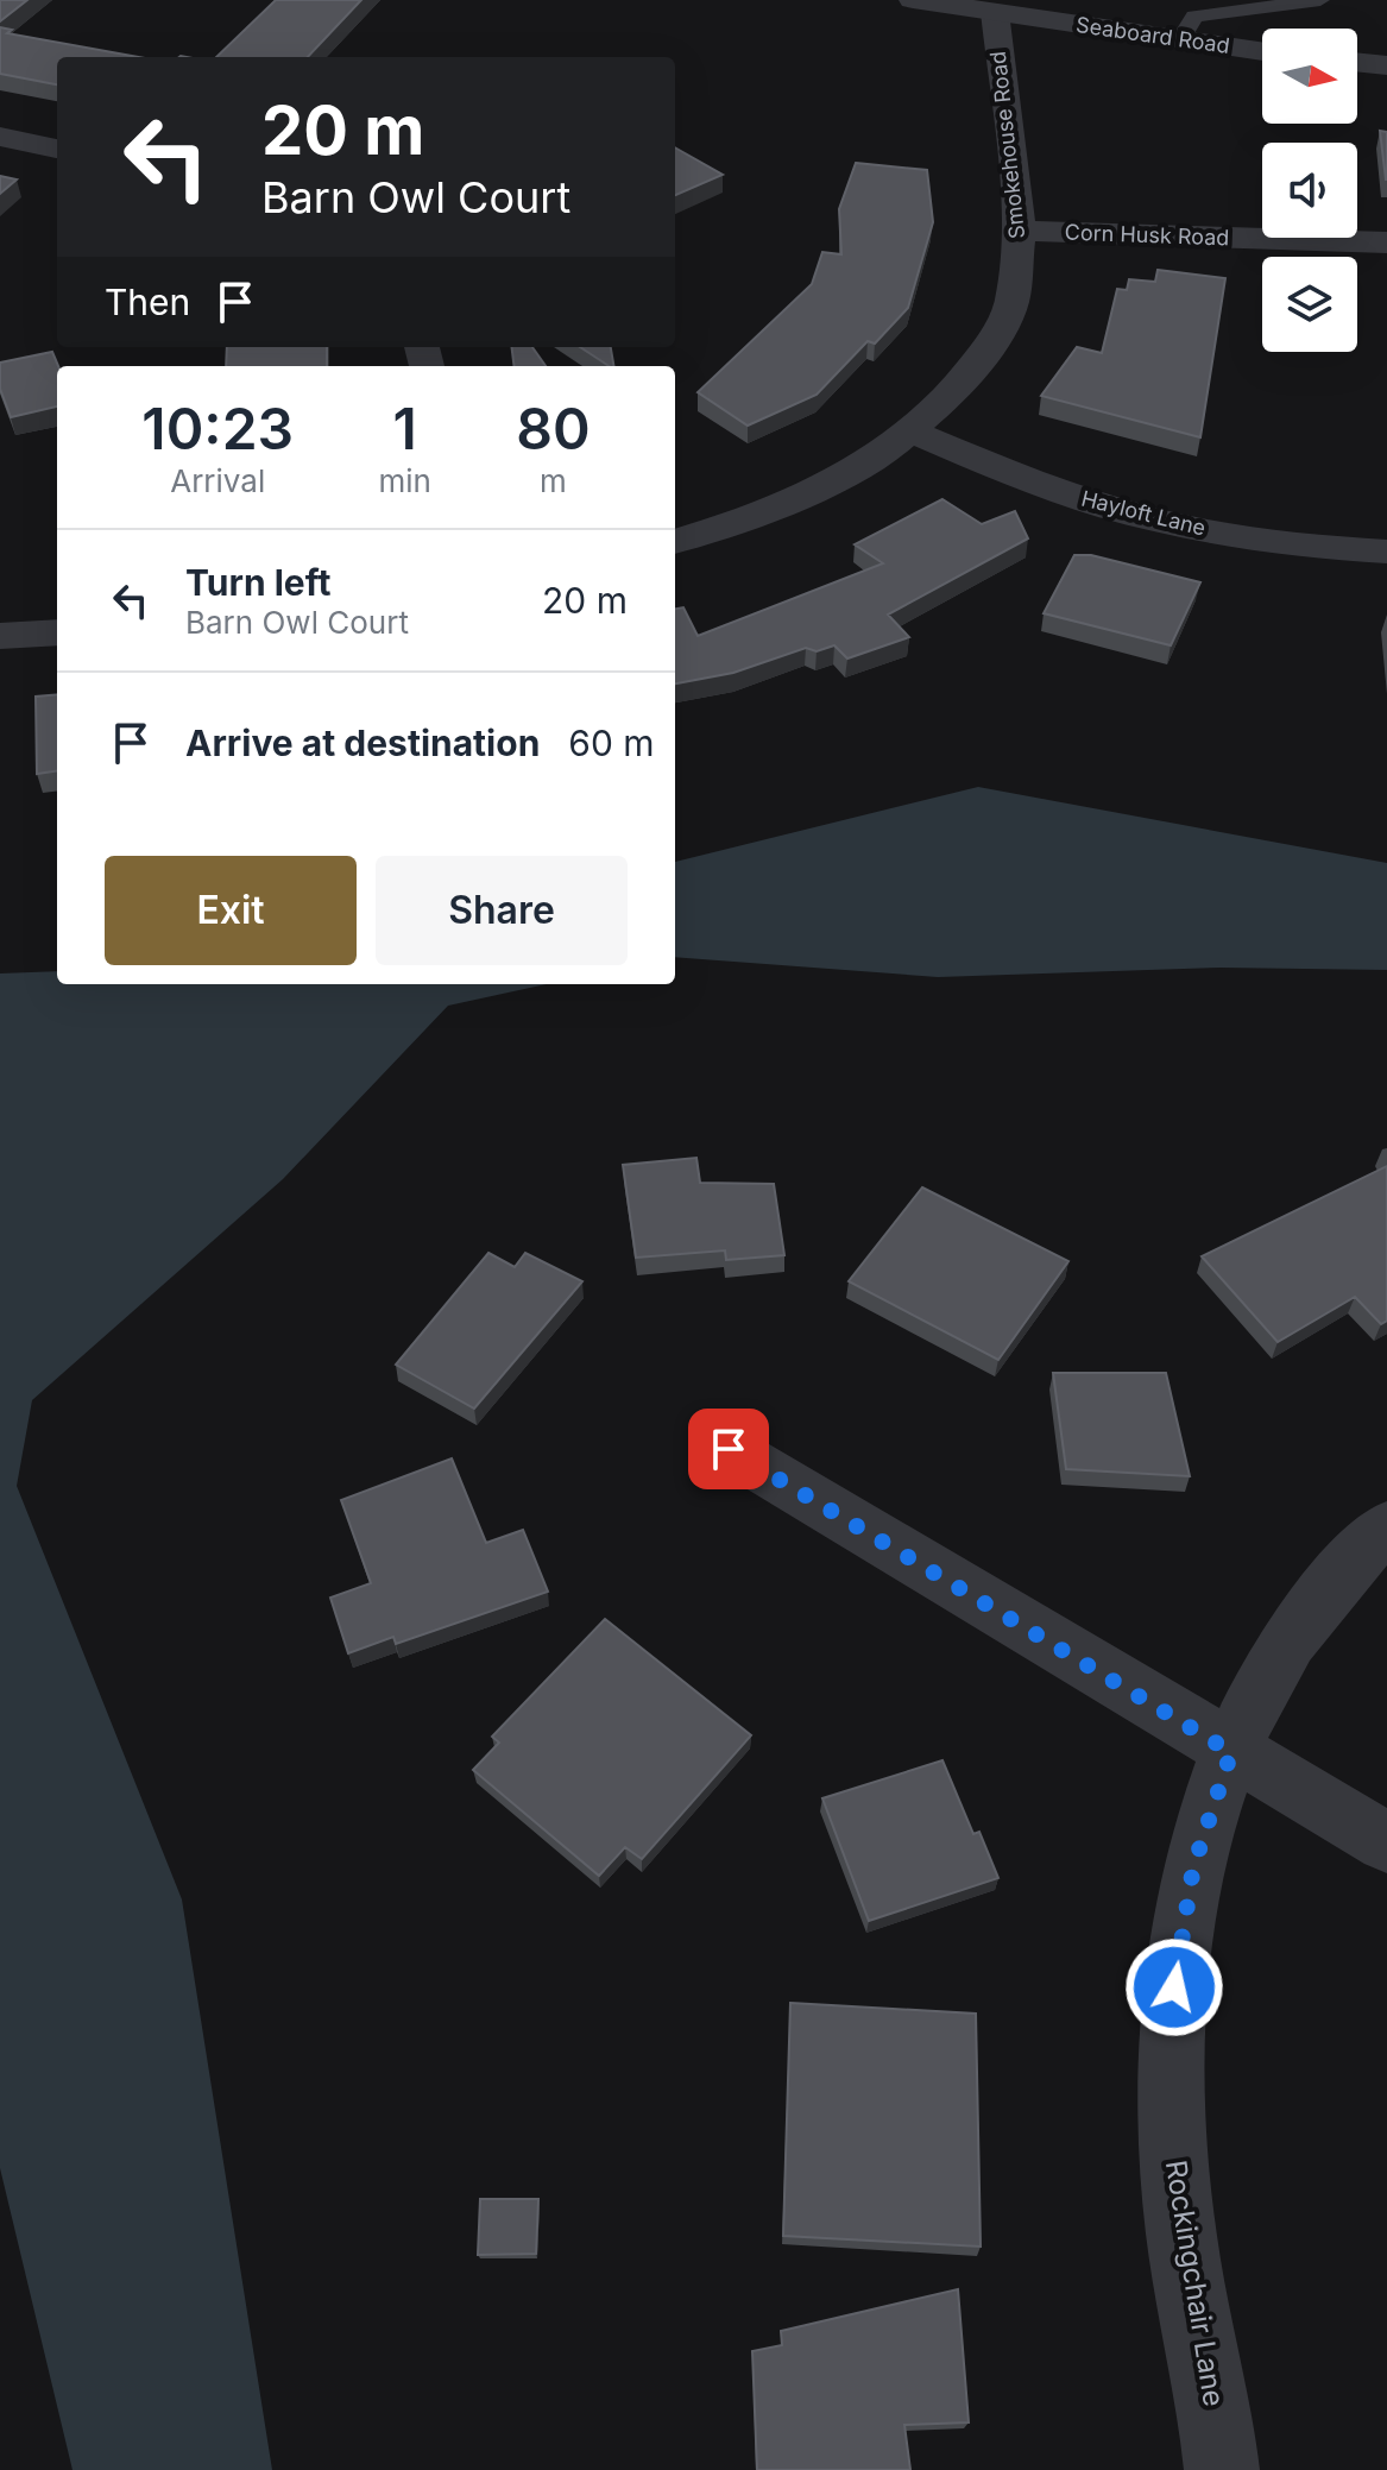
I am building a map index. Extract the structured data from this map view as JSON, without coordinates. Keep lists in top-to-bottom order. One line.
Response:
{"streets":{"street":["Seaboard Road","Smokehouse Road","Corn Husk Road","Hayloft Lane","Rockingchair Lane"]},"crossings":[["Seaboard Road","Smokehouse Road"],["Smokehouse Road","Corn Husk Road"],["Smokehouse Road","Hayloft Lane"]],"north":"right","page":{"turn":["20 m","Barn Owl Court"],"then":"Then","eta":["10:23","Arrival","1","min","80","m"],"list":[{"name":"Turn left","note":"Barn Owl Court","value":"20 m"},{"name":"Arrive at destination","value":"60 m"}],"buttons":["Exit","Share"]}}
